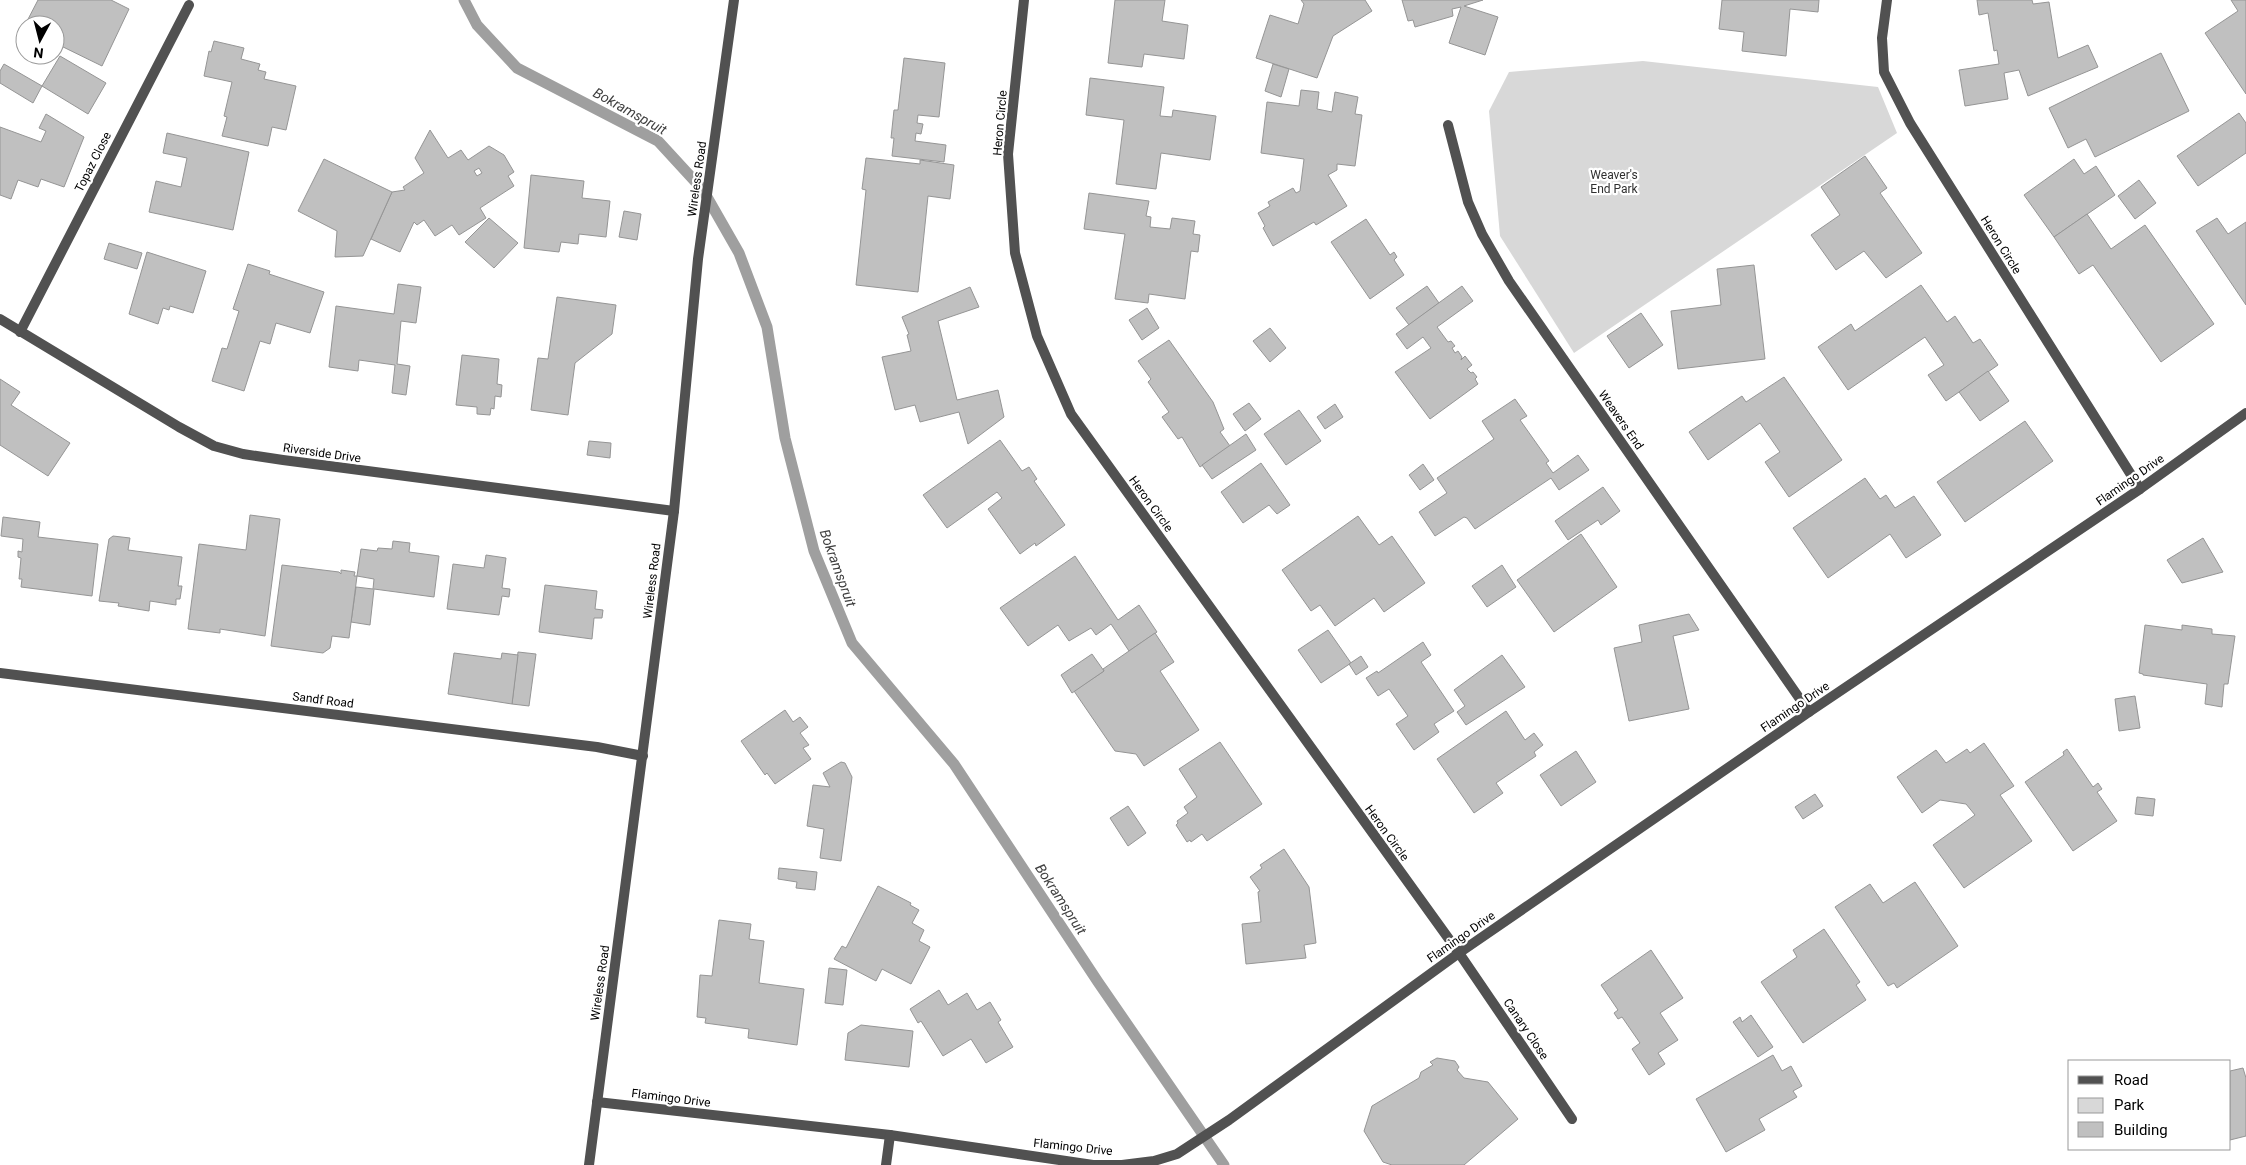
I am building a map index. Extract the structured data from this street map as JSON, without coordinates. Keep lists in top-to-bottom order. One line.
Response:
{"streets":{"street":["Heron Circle","Topaz Close","Wireless Road","Weavers End","Riverside Drive","Flamingo Drive","Sandf Road","Canary Close"]},"crossings":[["Heron Circle","Flamingo Drive"],["Heron Circle","Canary Close"],["Topaz Close","Riverside Drive"],["Wireless Road","Riverside Drive"],["Wireless Road","Flamingo Drive"],["Wireless Road","Sandf Road"],["Weavers End","Flamingo Drive"],["Flamingo Drive","Canary Close"]],"water":["Bokramspruit"],"parks":["Weaver's End Park"],"legend":["Road","Park","Building"],"north":"bottom"}
